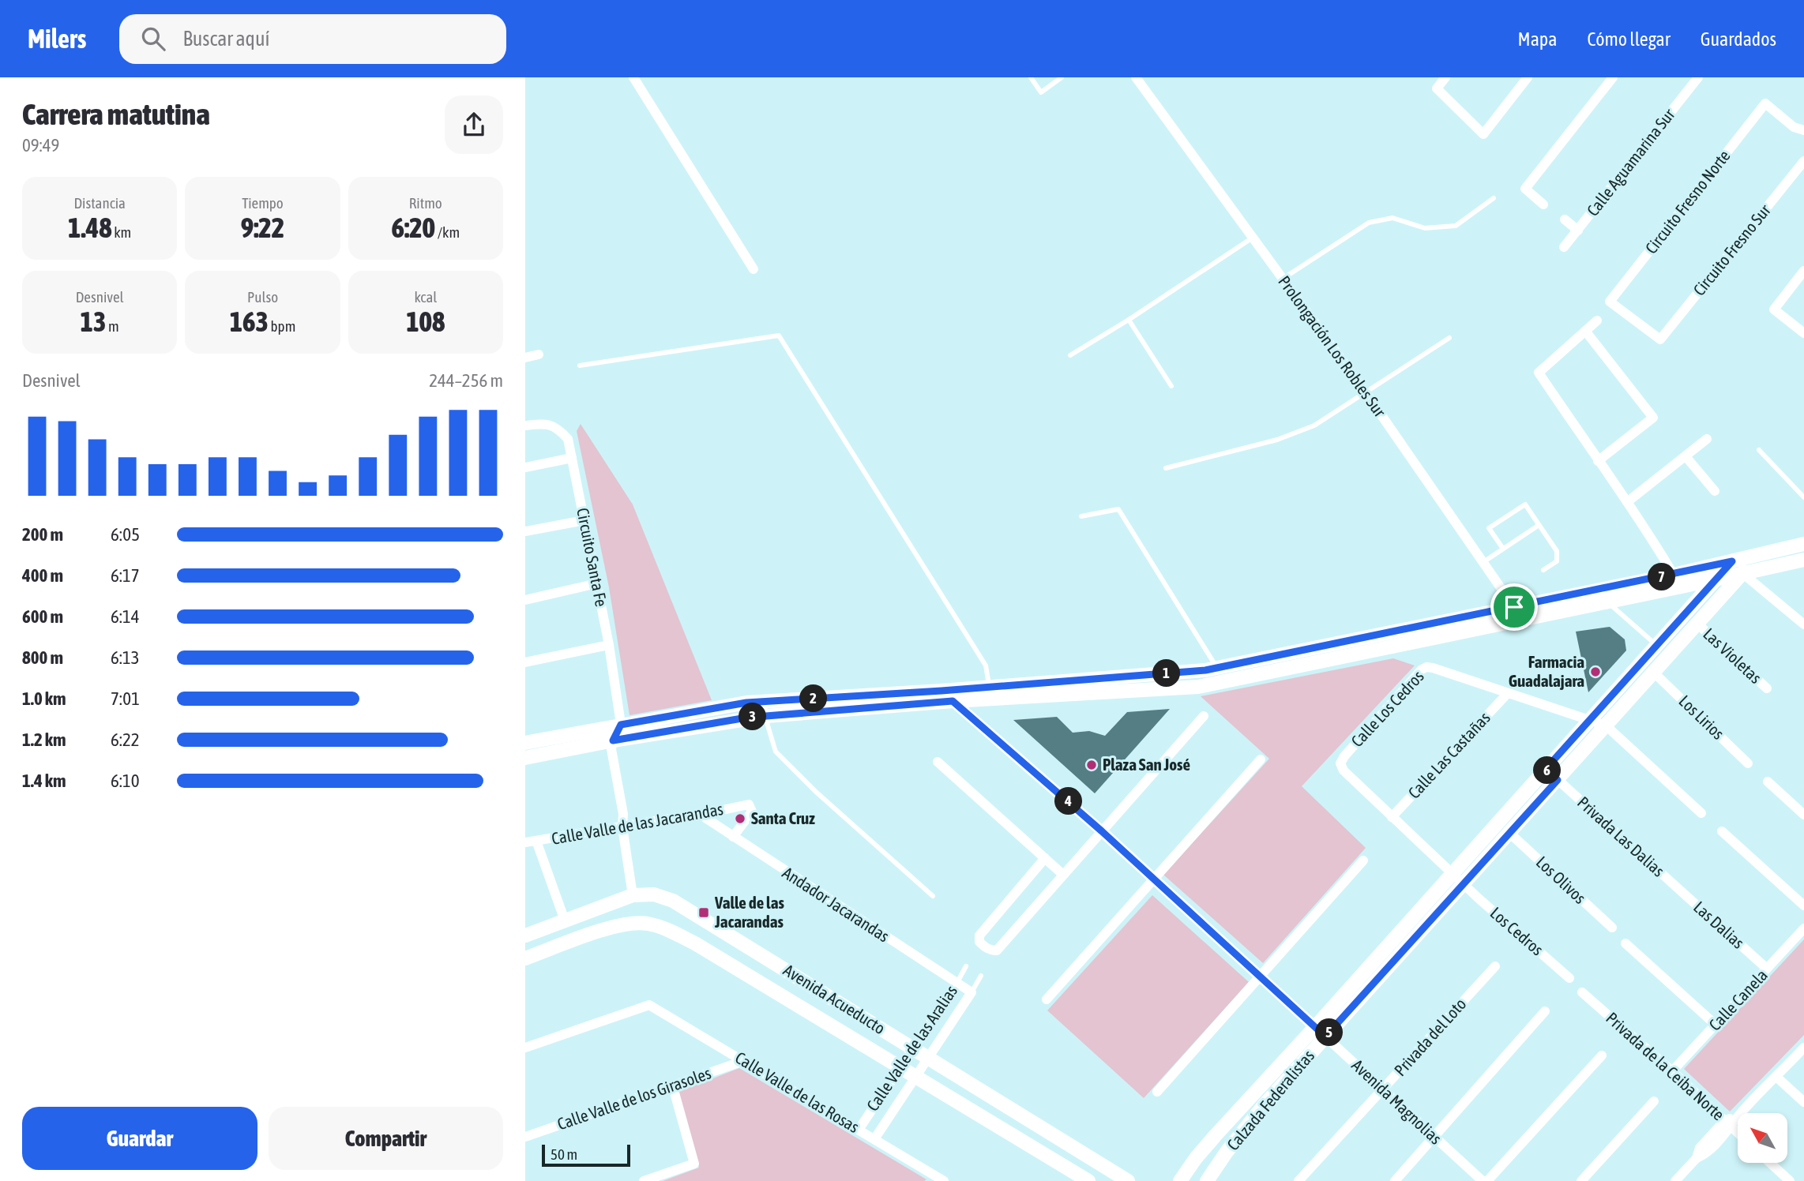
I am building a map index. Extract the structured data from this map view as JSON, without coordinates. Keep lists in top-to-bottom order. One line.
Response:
{"streets":{"street":["Calle Aguamarina Sur","Circuito Fresno Norte","Circuito Fresno Sur","Prolongación Los Robles Sur","Circuito Santa Fe","Las Violetas","Calle Los Cedros","Los Lirios","Calle Las Castañas","Calle Valle de las Jacarandas","Privada Las Dalias","Los Olivos","Andador Jacarandas","Las Dalias","Los Cedros","Avenida Acueducto","Calle Canela","Privada del Loto","Calle Valle de las Aralias","Privada de la Ceiba Norte","Calle Valle de las Rosas","Calle Valle de los Girasoles","Calzada Federalistas","Avenida Magnolias"]},"crossings":[["Circuito Fresno Norte","Circuito Fresno Sur"],["Las Violetas","Calzada Federalistas"],["Calle Los Cedros","Calle Las Castañas"],["Calle Los Cedros","Los Cedros"],["Calle Los Cedros","Calzada Federalistas"],["Los Lirios","Calzada Federalistas"],["Calle Valle de las Jacarandas","Andador Jacarandas"],["Privada Las Dalias","Las Dalias"],["Privada Las Dalias","Calzada Federalistas"],["Los Olivos","Calzada Federalistas"],["Andador Jacarandas","Calle Valle de las Aralias"],["Las Dalias","Calle Canela"],["Los Cedros","Calzada Federalistas"],["Avenida Acueducto","Calle Valle de las Aralias"],["Calle Canela","Privada de la Ceiba Norte"],["Privada del Loto","Avenida Magnolias"],["Calle Valle de las Aralias","Calle Valle de las Rosas"],["Calle Valle de las Rosas","Calle Valle de los Girasoles"],["Calzada Federalistas","Avenida Magnolias"]],"places":{"other":["Farmacia Guadalajara","Plaza San José","Santa Cruz"],"transit":["Valle de las Jacarandas"]},"scale_bar":"50 m","north":"top left","page":{"header":"Milers","search":"Buscar aquí","nav":["Mapa","Cómo llegar","Guardados"],"heading":["Carrera matutina","09:49"],"stats":[["Distancia","1.48 km"],["Tiempo","9:22"],["Ritmo","6:20 /km"],["Desnivel","13 m"],["Pulso","163 bpm"],["kcal","108"]],"chart":["Desnivel","244–256 m"],"list":[{"name":"200 m","note":"6:05"},{"name":"400 m","note":"6:17"},{"name":"600 m","note":"6:14"},{"name":"800 m","note":"6:13"},{"name":"1.0 km","note":"7:01"},{"name":"1.2 km","note":"6:22"},{"name":"1.4 km","note":"6:10"}],"pins":["7","1","2","3","6","4","5"],"buttons":["Guardar","Compartir"],"scale":"50 m"}}
